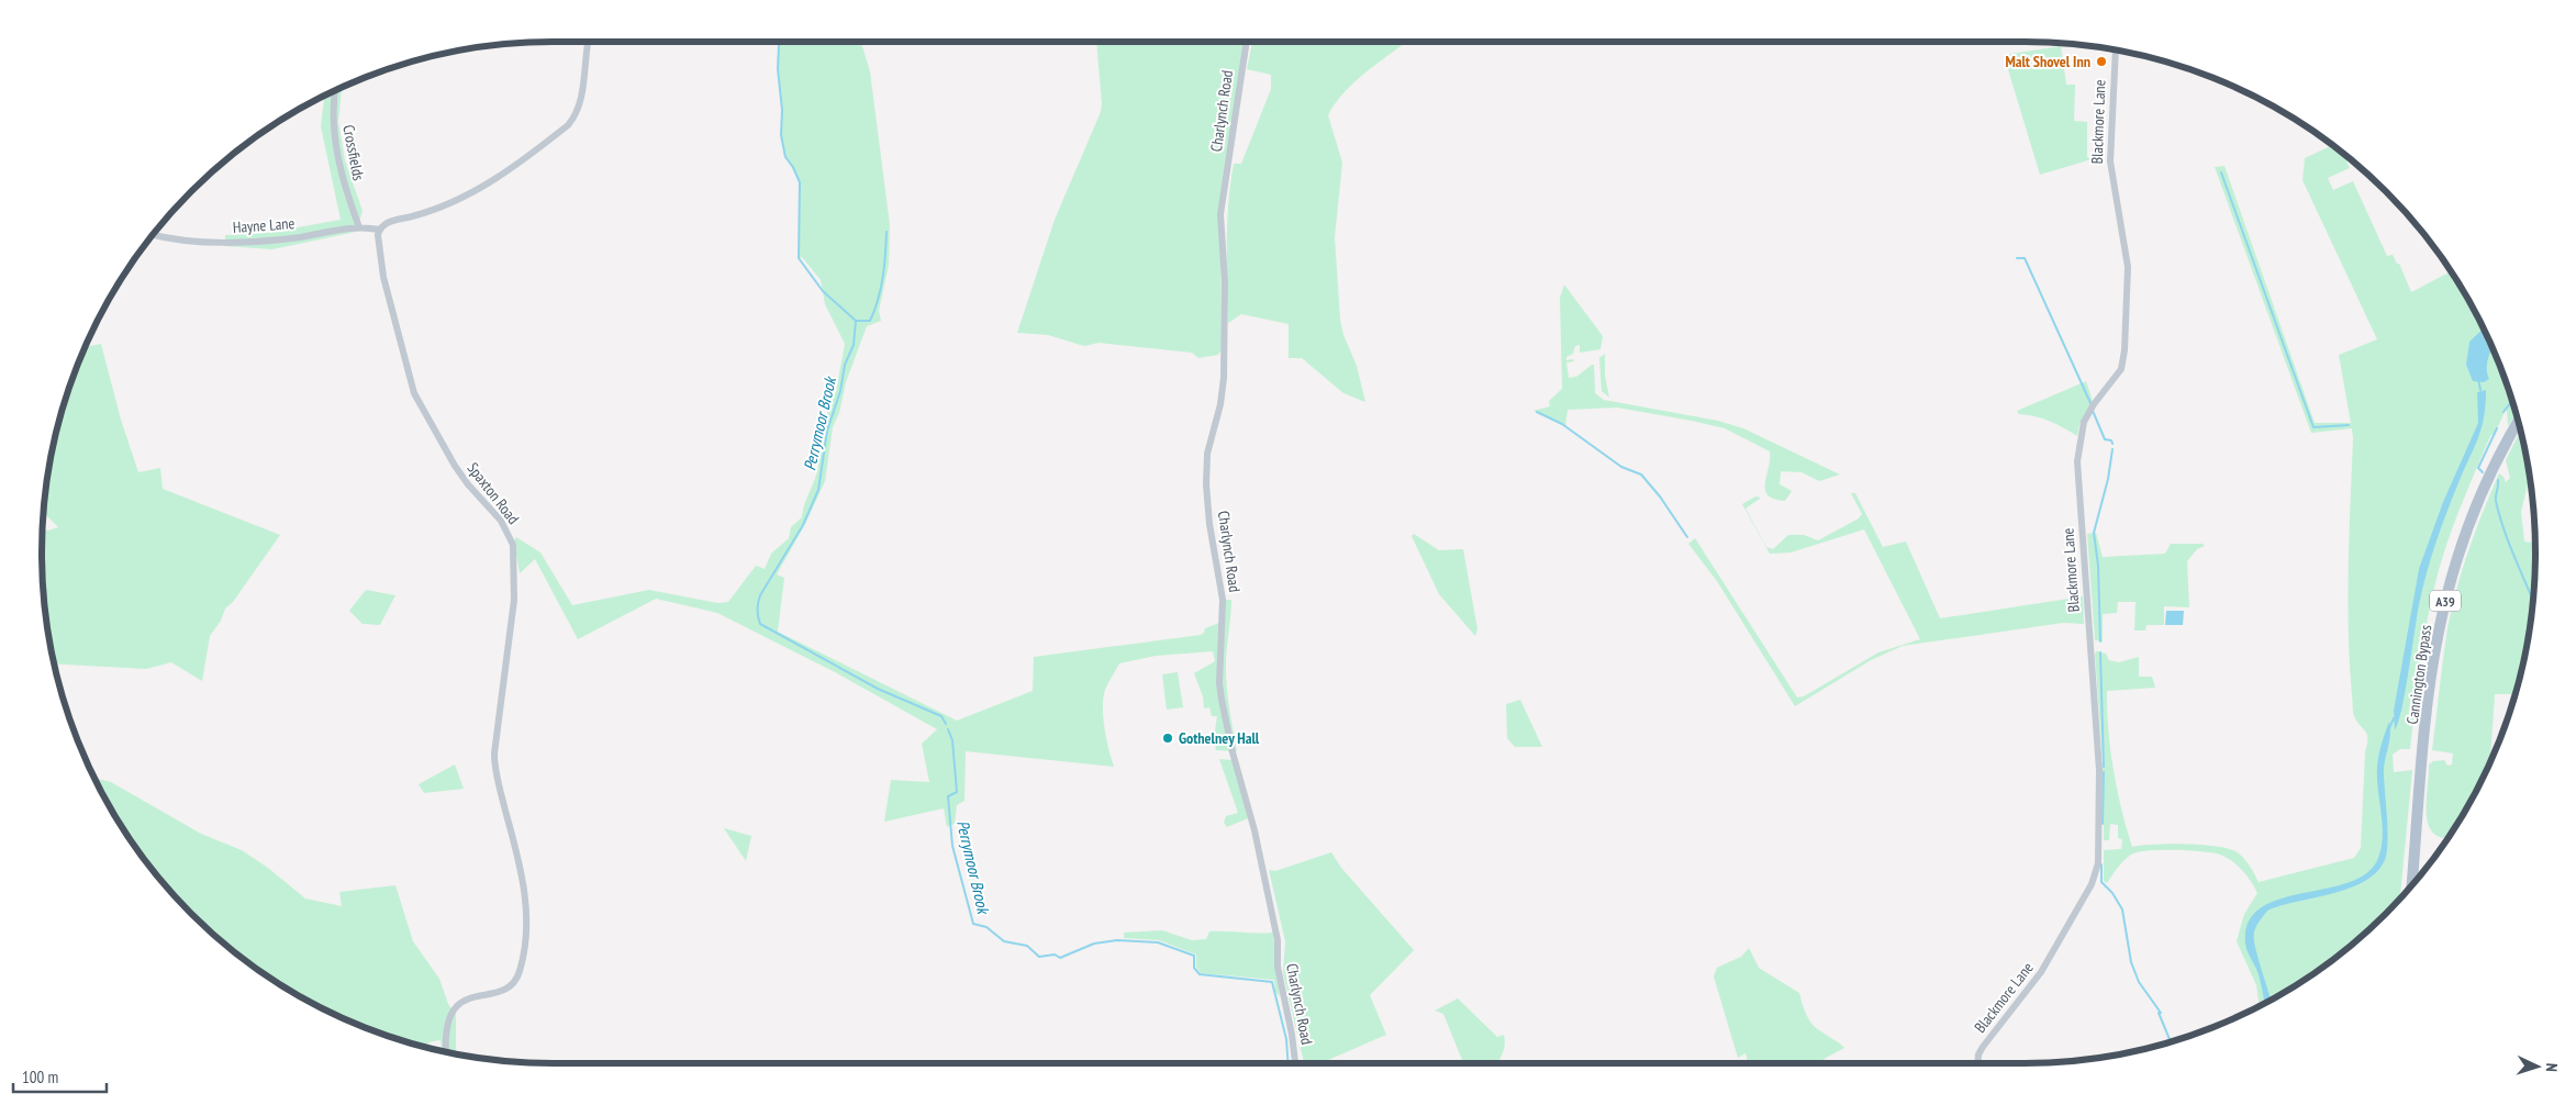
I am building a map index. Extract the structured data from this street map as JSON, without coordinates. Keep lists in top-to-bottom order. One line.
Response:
{"streets":{"main road":["A39","Cannington Bypass"],"street":["Charlynch Road","Blackmore Lane","Crossfields","Hayne Lane","Spaxton Road"]},"crossings":[["Crossfields","Hayne Lane"],["Hayne Lane","Spaxton Road"]],"water":["Perrymoor Brook"],"places":["Malt Shovel Inn","Gothelney Hall"],"scale_bar":"100 m","north":"right"}
